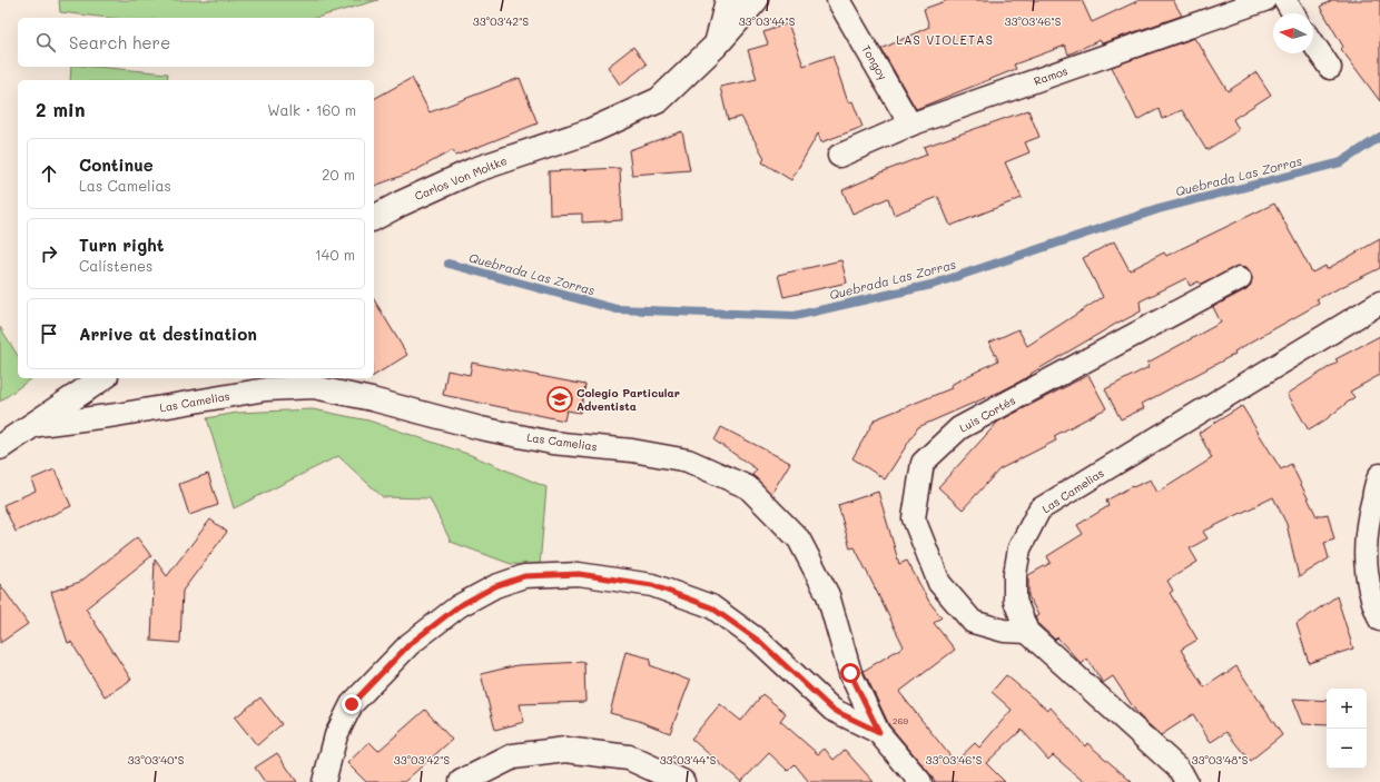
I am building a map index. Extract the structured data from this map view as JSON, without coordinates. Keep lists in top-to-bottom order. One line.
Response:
{"streets":{"main road":["Carlos Von Moltke"],"street":["Tongoy","Ramos","Las Camelias","Luis Cortés"]},"crossings":[["Tongoy","Ramos"],["Las Camelias","Luis Cortés"]],"districts":["LAS VIOLETAS"],"water":["Quebrada Las Zorras"],"places":{"school or university":["Colegio Particular Adventista"]},"house_numbers":["269"],"north":"left","page":{"search":"Search here","heading":["2 min","Walk · 160 m"],"list":[["Continue","Las Camelias","20 m"],["Turn right","Calístenes","140 m"],"Arrive at destination"],"map_buttons":["+","−"]},"coordinates":["33°03'42\"S","33°03'44\"S","33°03'46\"S","33°03'40\"S","33°03'48\"S"]}
